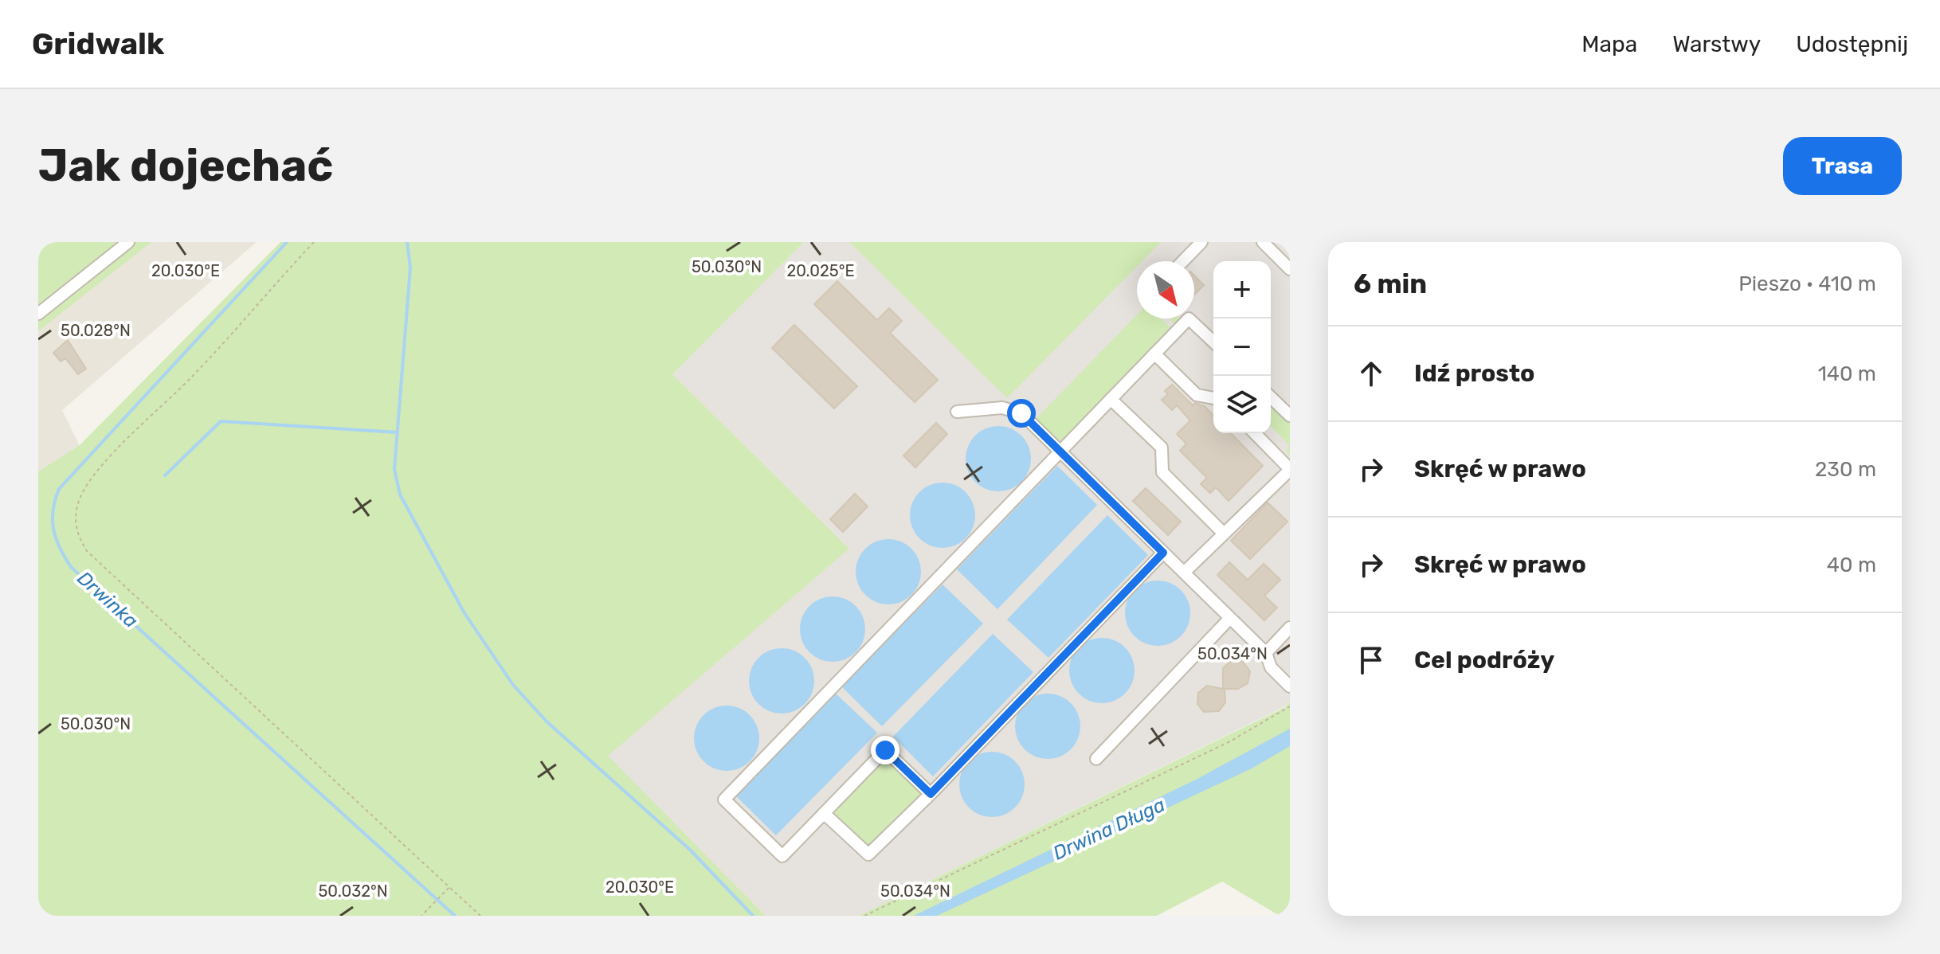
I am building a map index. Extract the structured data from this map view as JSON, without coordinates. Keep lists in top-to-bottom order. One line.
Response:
{"water":["Drwinka","Drwina Długa"],"north":"bottom right","page":{"header":"Gridwalk","nav":["Mapa","Warstwy","Udostępnij"],"buttons":"Trasa","title":"Jak dojechać","heading":["6 min","Pieszo · 410 m"],"map_buttons":["+","−"],"list":[["Idź prosto","140 m"],["Skręć w prawo","230 m"],["Skręć w prawo","40 m"],"Cel podróży"]},"coordinates":["50.030°N","20.030°E","20.025°E","50.028°N","50.034°N","50.032°N"]}
